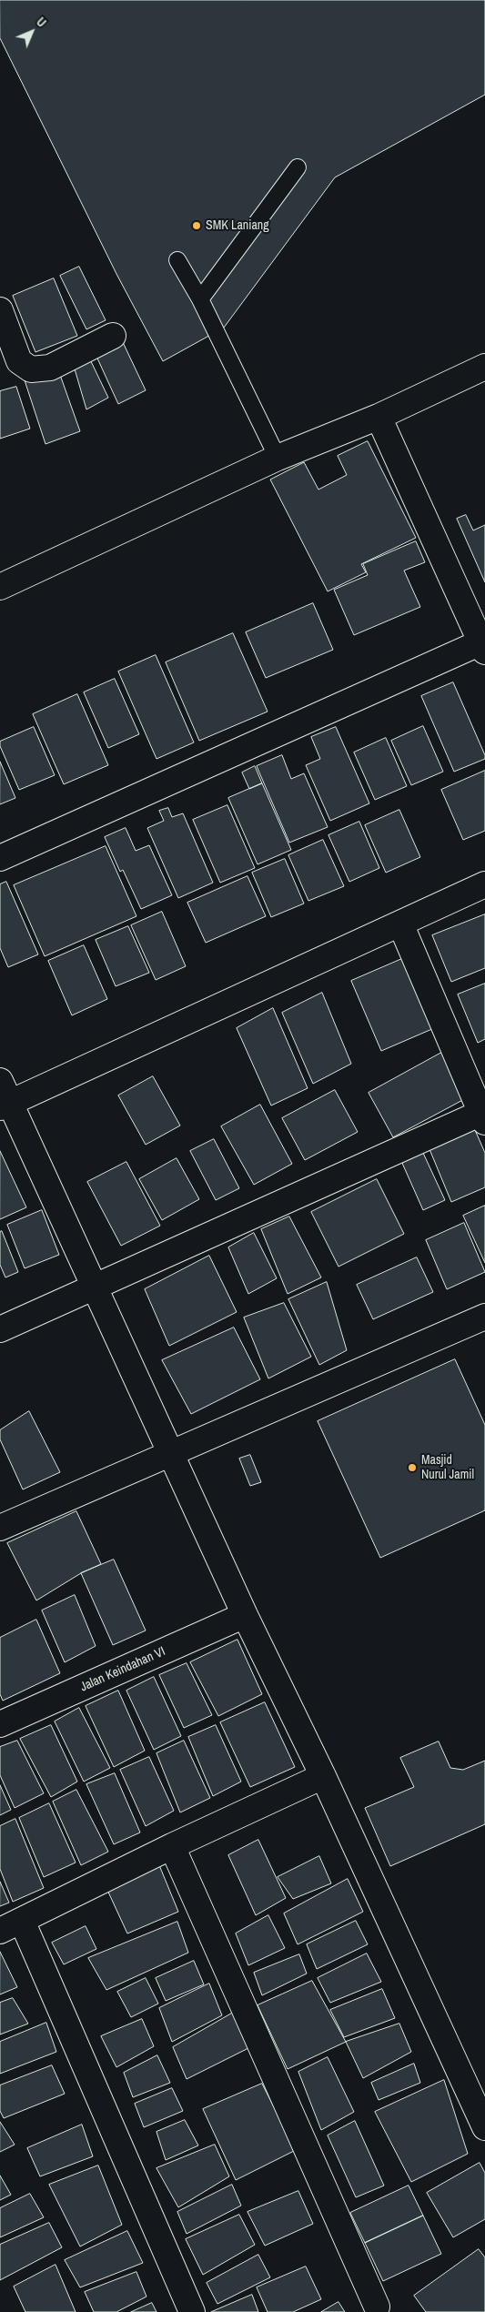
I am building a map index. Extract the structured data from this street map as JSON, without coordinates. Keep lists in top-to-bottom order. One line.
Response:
{"streets":{"street":["Jalan Keindahan VI"]},"places":["SMK Laniang","Masjid Nurul Jamil"],"north":"top right"}
